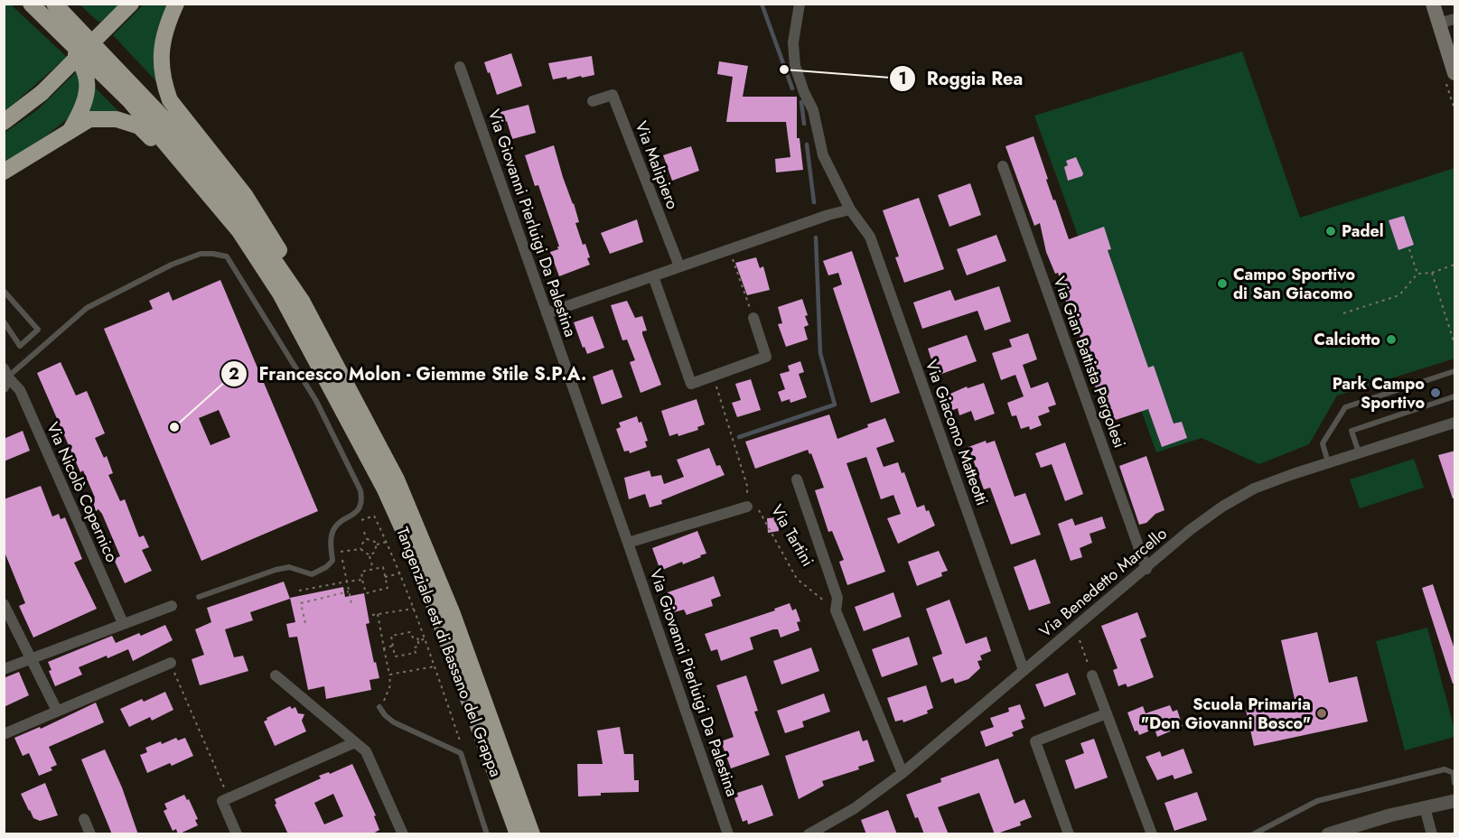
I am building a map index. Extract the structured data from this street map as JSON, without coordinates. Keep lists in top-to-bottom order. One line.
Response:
{"streets":{"highway":["Tangenziale est di Bassano del Grappa"],"street":["Via Malipiero","Via Giovanni Pierluigi Da Palestina","Via Gian Battista Pergolesi","Via Giacomo Matteotti","Via Nicolò Copernico","Via Tartini","Via Benedetto Marcello"]},"crossings":[["Via Gian Battista Pergolesi","Via Benedetto Marcello"],["Via Giacomo Matteotti","Via Benedetto Marcello"],["Via Tartini","Via Benedetto Marcello"]],"places":["Roggia Rea","Padel","Campo Sportivo di San Giacomo","Calciotto","Park Campo Sportivo","Francesco Molon - Giemme Stile S.P.A.","Scuola Primaria \"Don Giovanni Bosco\""]}
